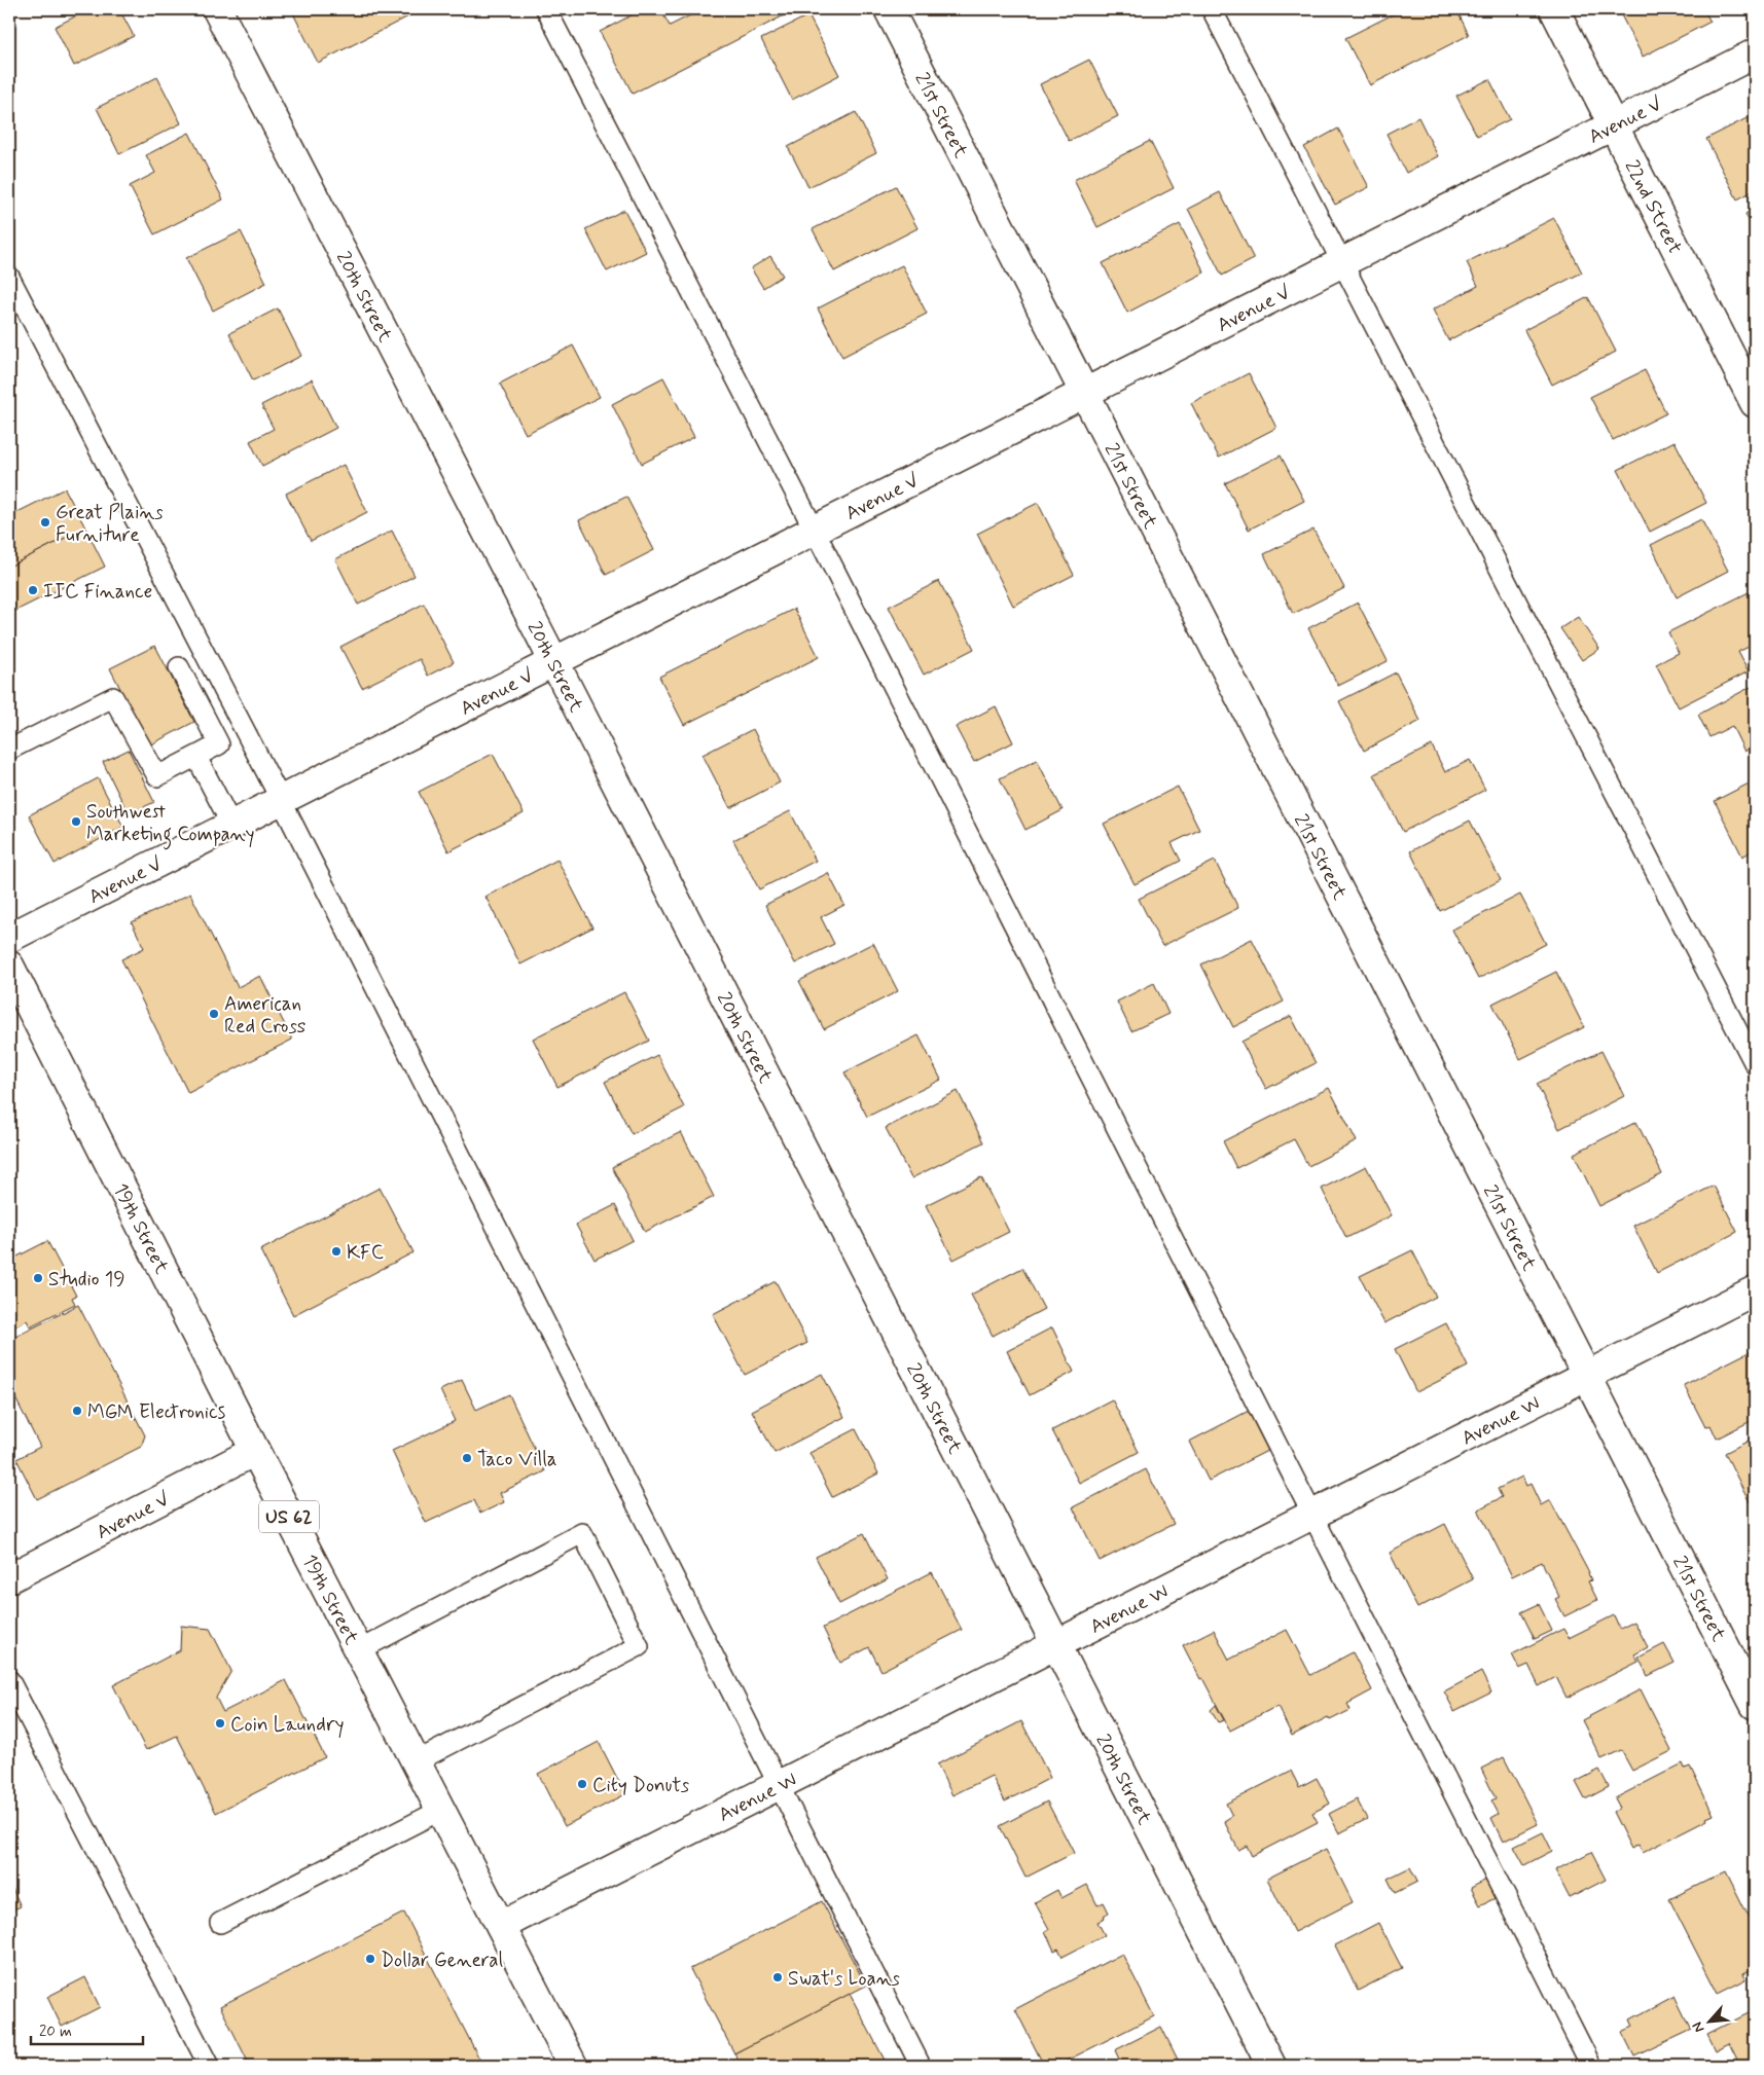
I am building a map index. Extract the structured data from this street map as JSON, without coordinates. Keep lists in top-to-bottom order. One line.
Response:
{"streets":{"street":["21st Street","Avenue V","22nd Street","20th Street","19th Street","Avenue W","US 62"]},"crossings":[["21st Street","Avenue V"],["21st Street","Avenue W"],["Avenue V","22nd Street"],["Avenue V","20th Street"],["Avenue V","19th Street"],["20th Street","Avenue W"],["19th Street","Avenue W"]],"places":["Great Plains Furniture","IIC Finance","Southwest Marketing Company","American Red Cross","KFC","Studio 19","MGM Electronics","Taco Villa","Coin Laundry","City Donuts","Dollar General","Swat's Loans"],"scale_bar":"20 m","north":"bottom left"}
